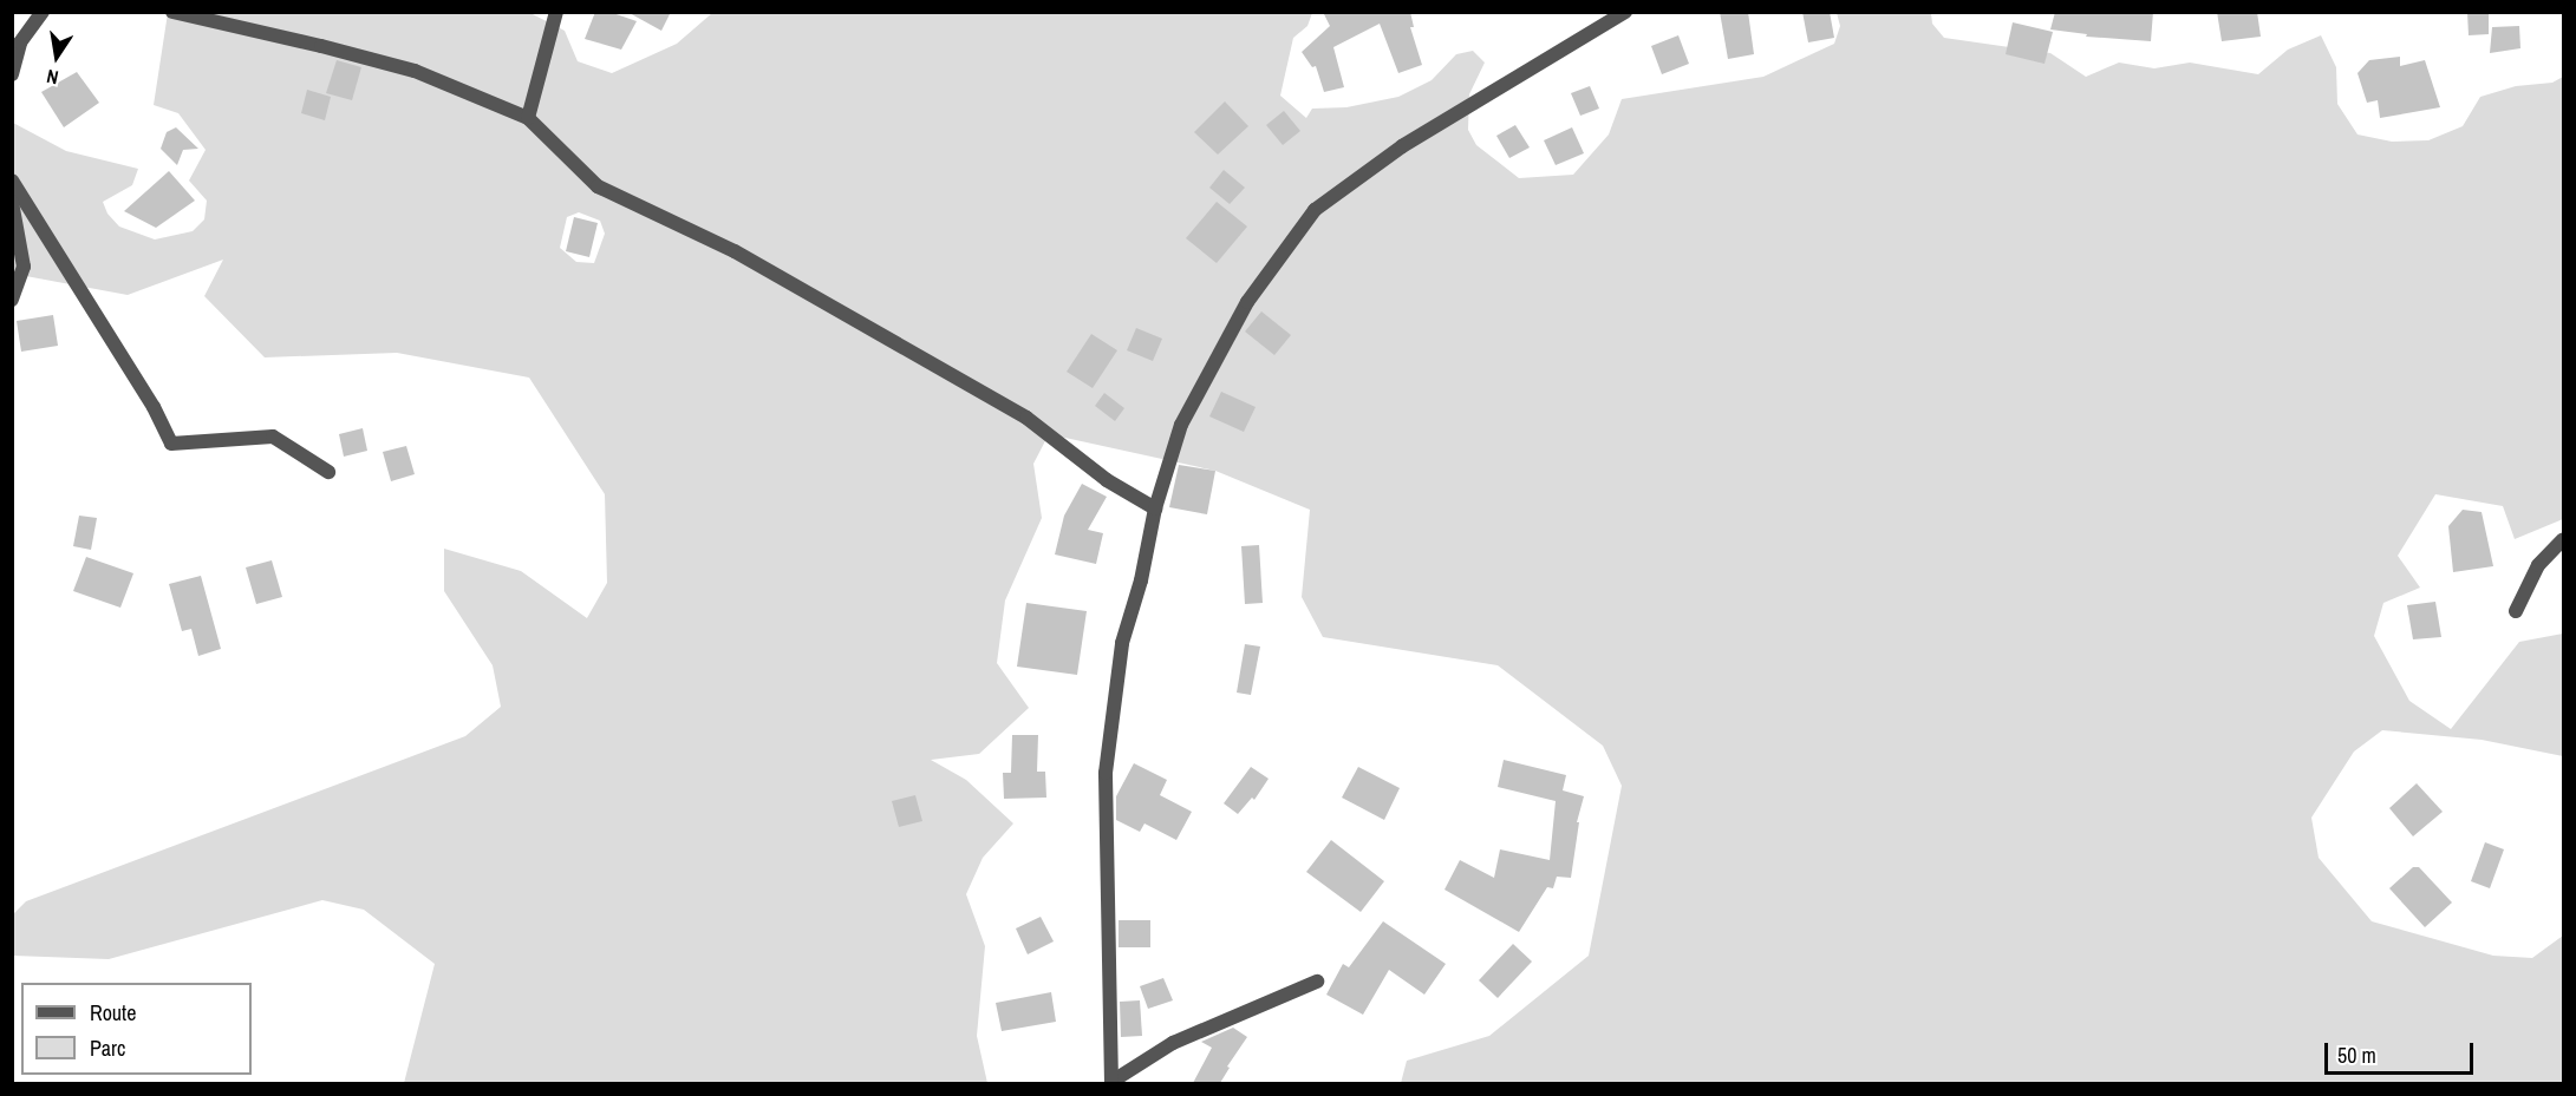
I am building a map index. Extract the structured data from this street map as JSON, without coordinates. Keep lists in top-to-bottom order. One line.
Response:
{"legend":["Route","Parc"],"scale_bar":"50 m","north":"bottom"}
